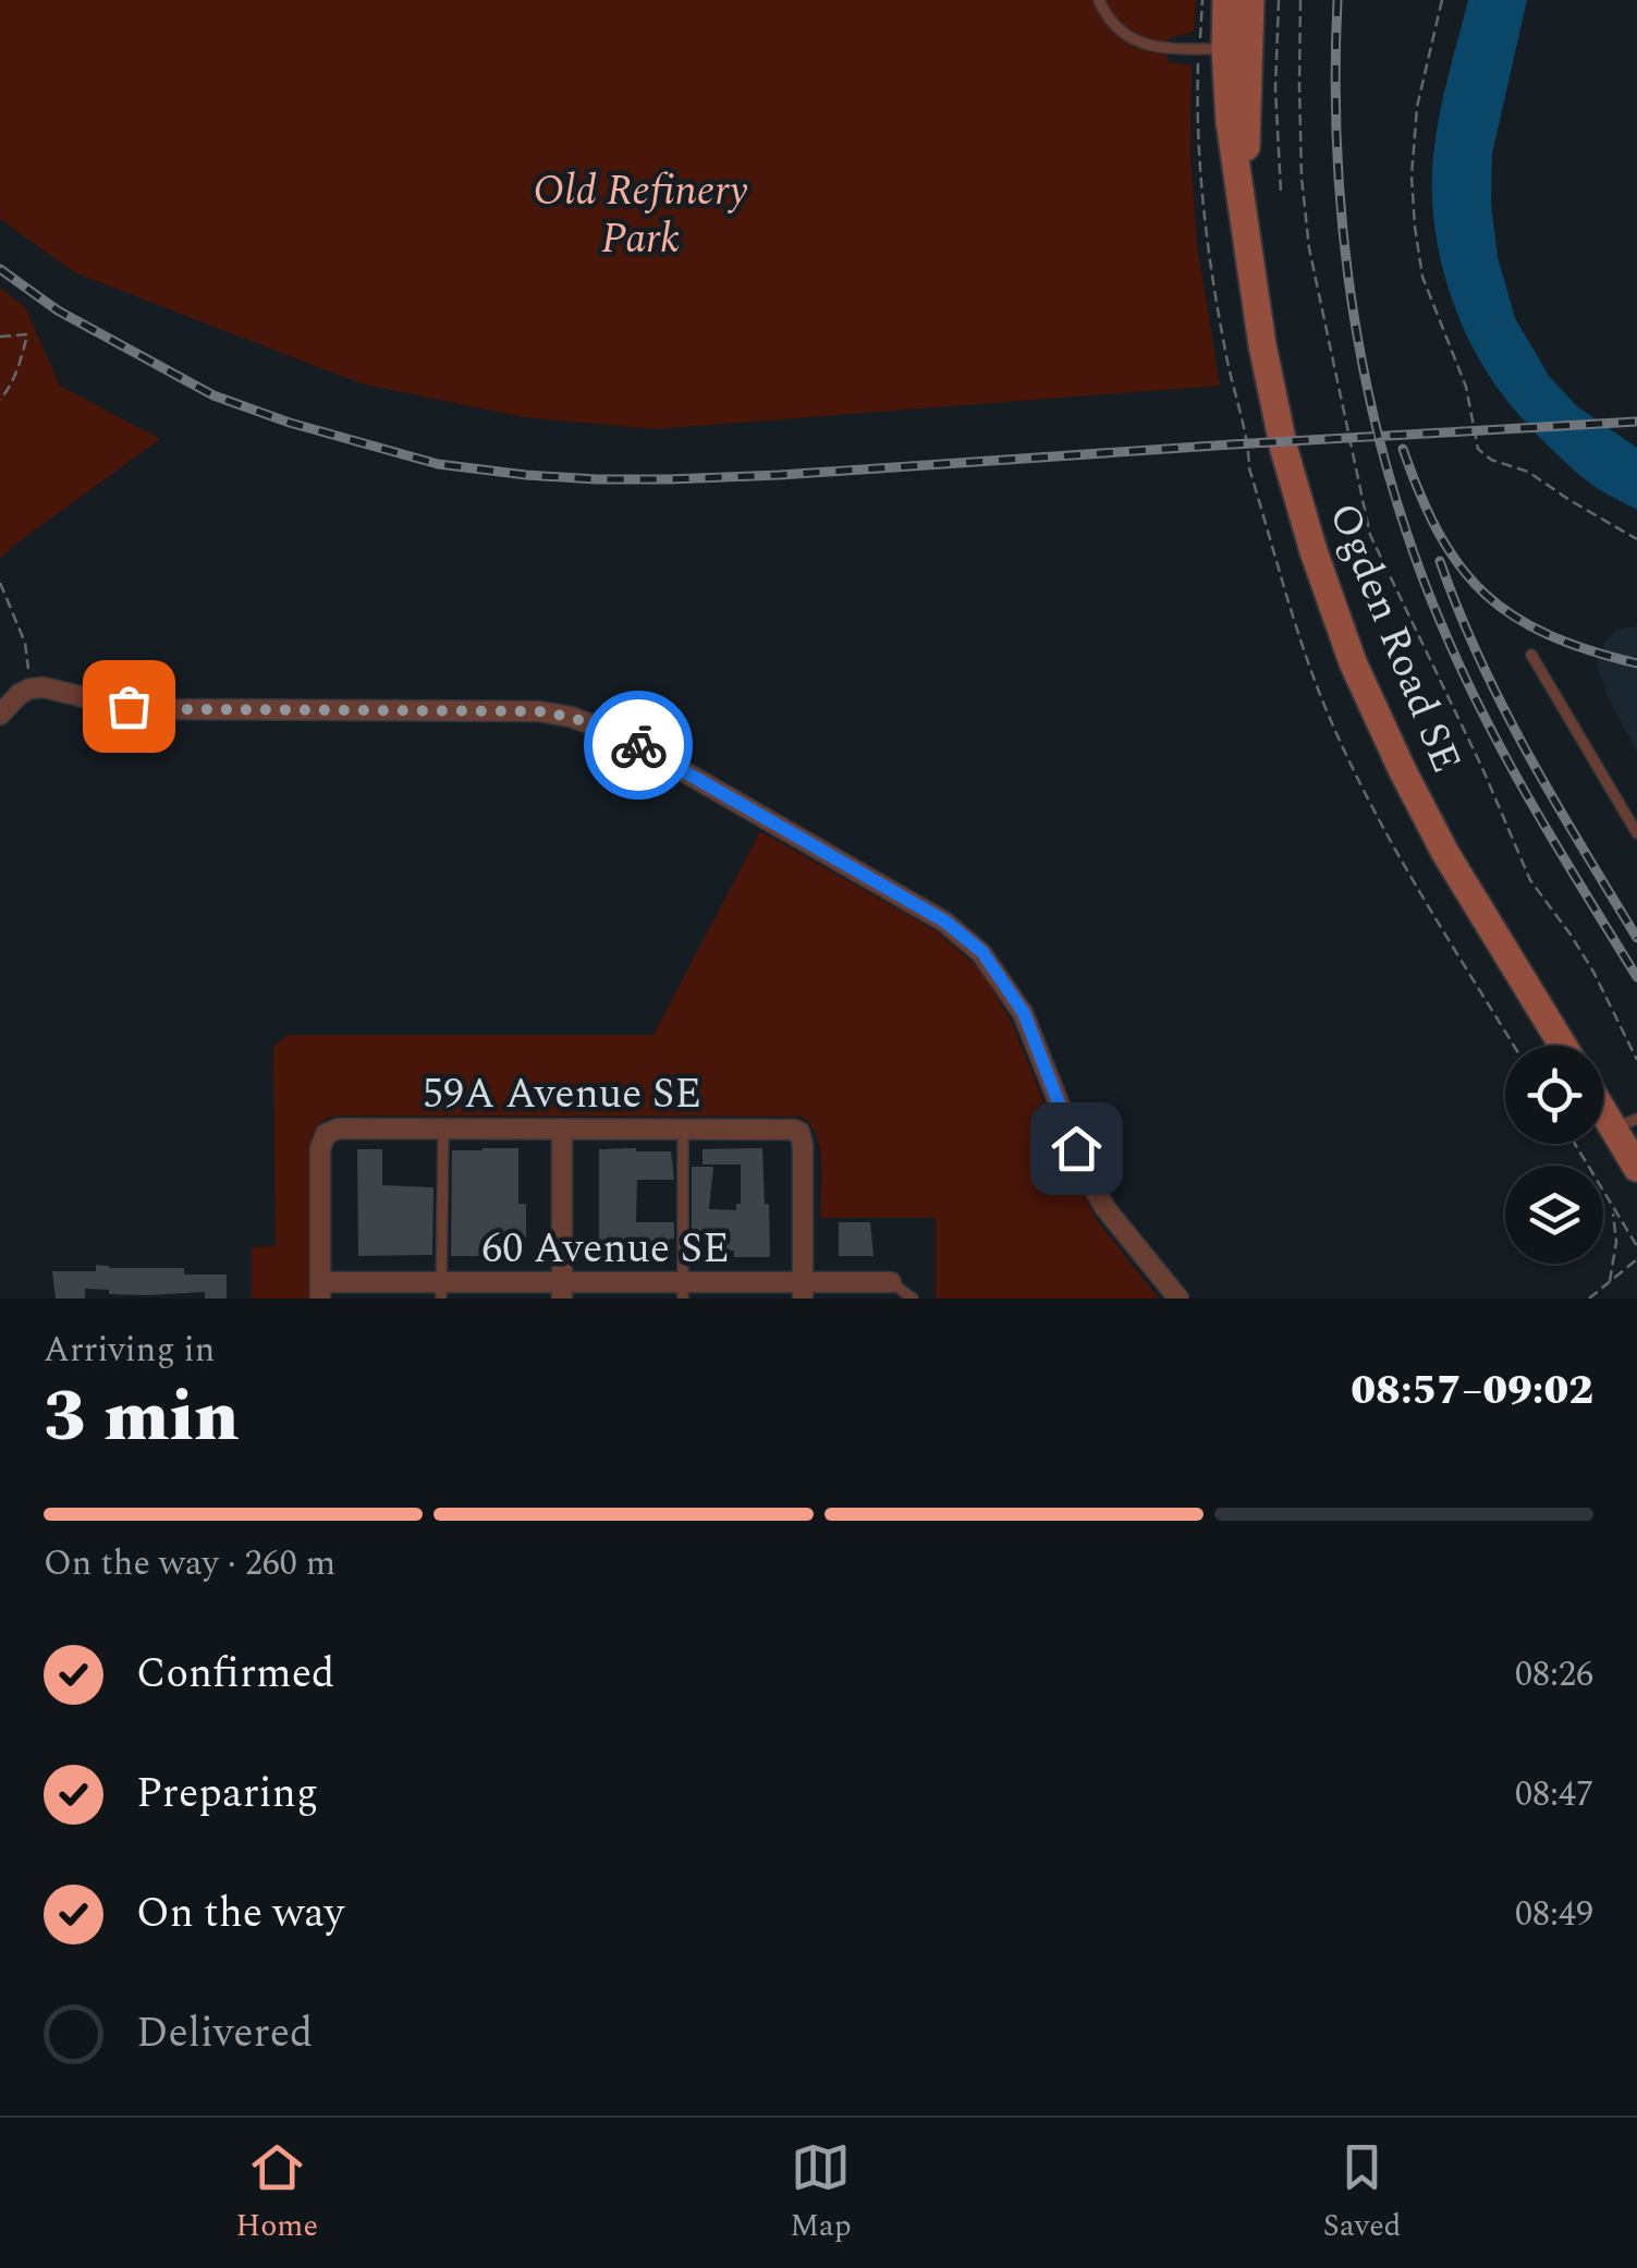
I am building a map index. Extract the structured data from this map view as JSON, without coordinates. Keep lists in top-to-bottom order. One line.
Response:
{"streets":{"street":["Ogden Road SE","59A Avenue SE","60 Avenue SE"]},"crossings":[["59A Avenue SE","60 Avenue SE"]],"parks":["Old Refinery Park"],"page":{"heading":["3 min","Arriving in","08:57–09:02"],"bar":"On the way · 260 m","list":[["Confirmed","08:26"],["Preparing","08:47"],["On the way","08:49"],"Delivered"],"tabs":["Home","Map","Saved"]}}
